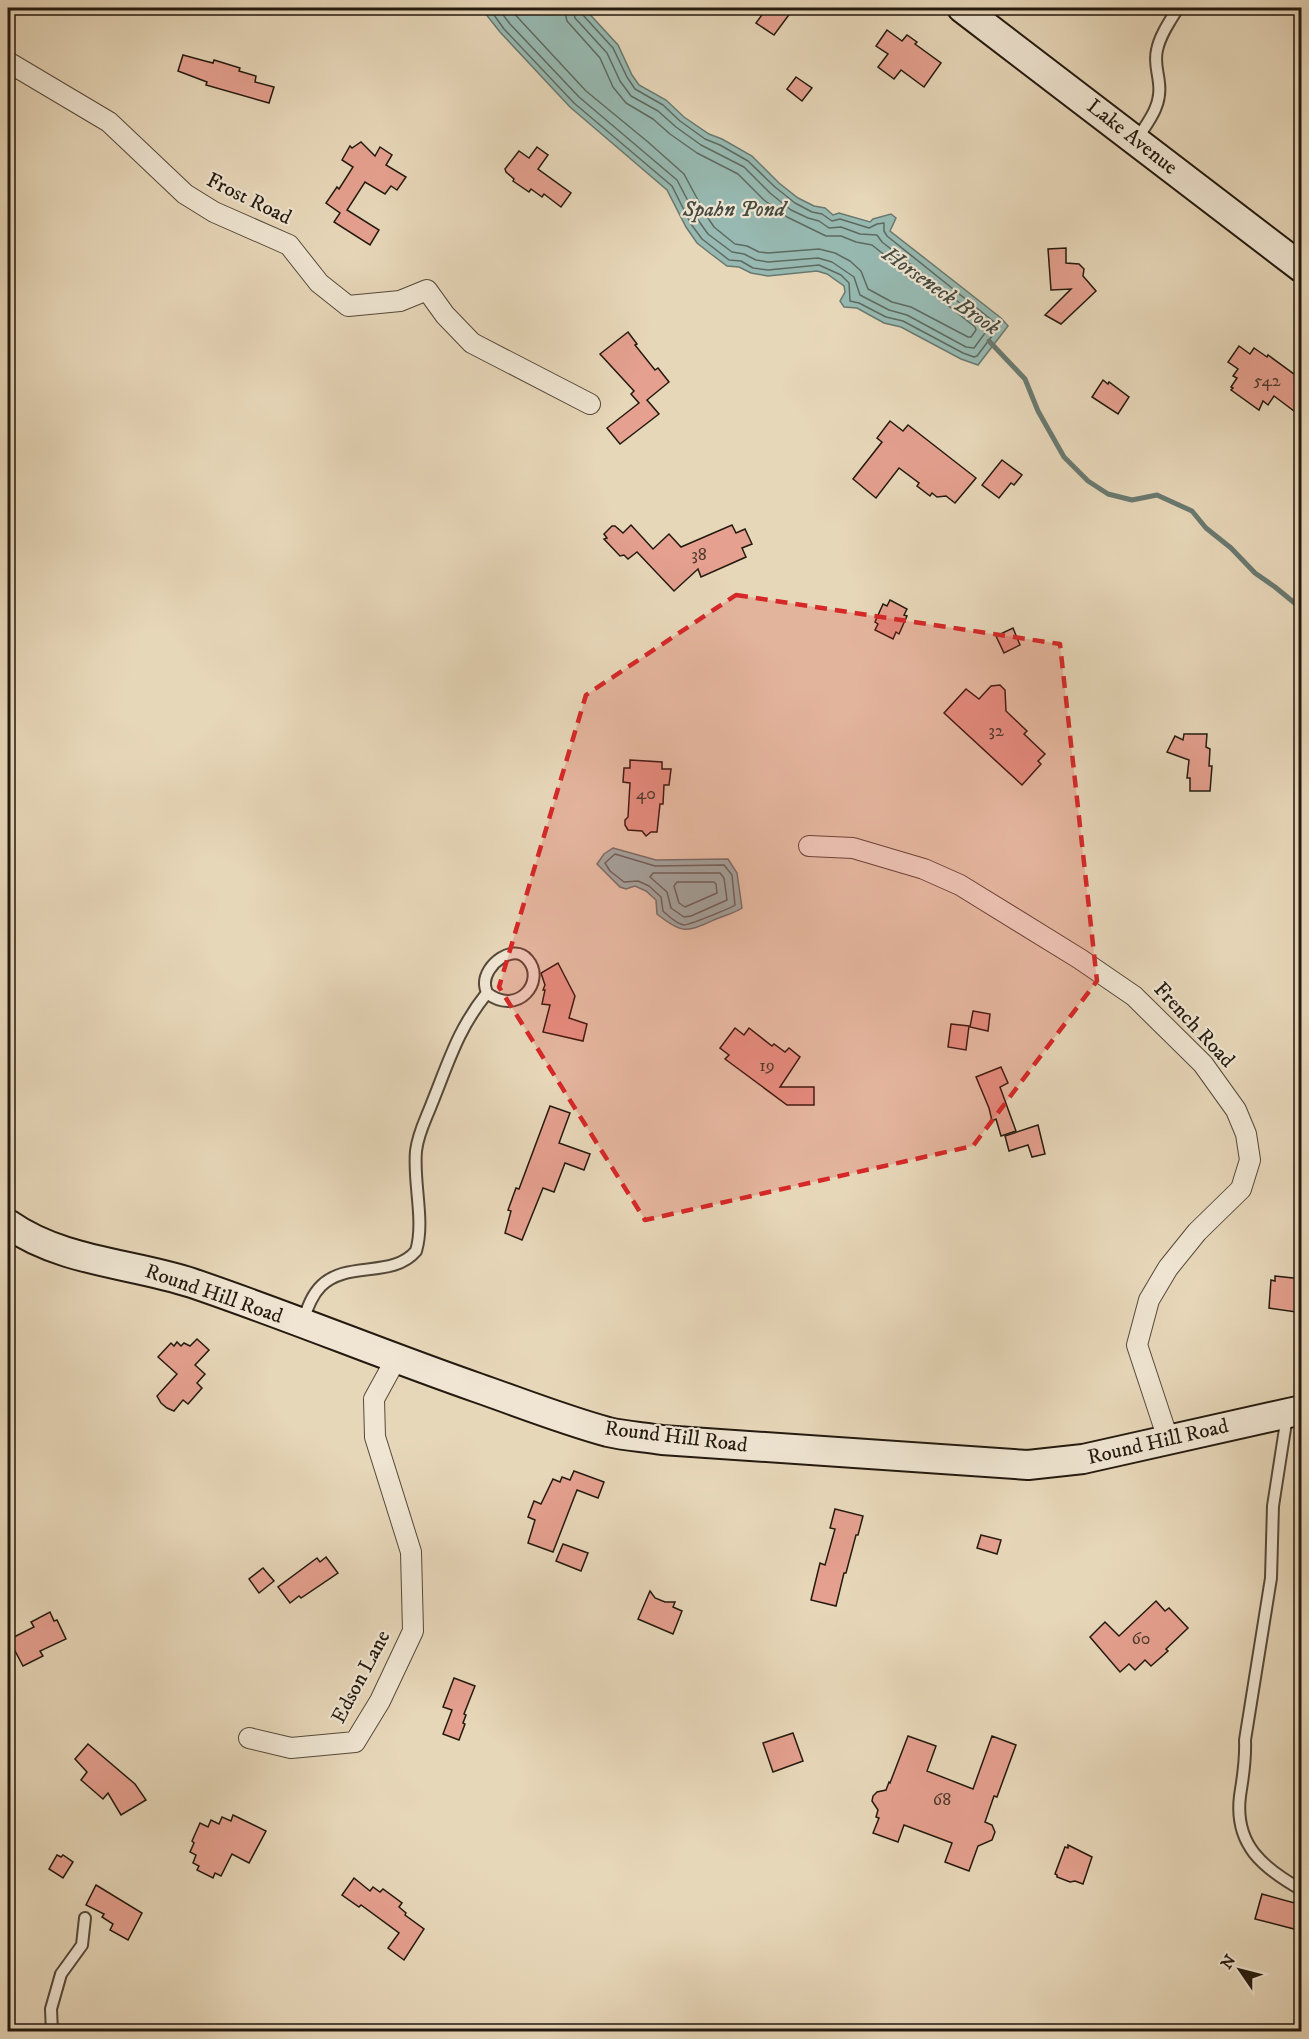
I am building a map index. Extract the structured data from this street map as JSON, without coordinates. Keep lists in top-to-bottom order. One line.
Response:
{"streets":{"street":["Lake Avenue","Frost Road","French Road","Round Hill Road","Edson Lane"]},"crossings":[["French Road","Round Hill Road"],["Round Hill Road","Edson Lane"]],"water":["Spahn Pond","Horseneck Brook"],"house_numbers":["542","38","32","40","19","60","68"],"north":"top left"}
